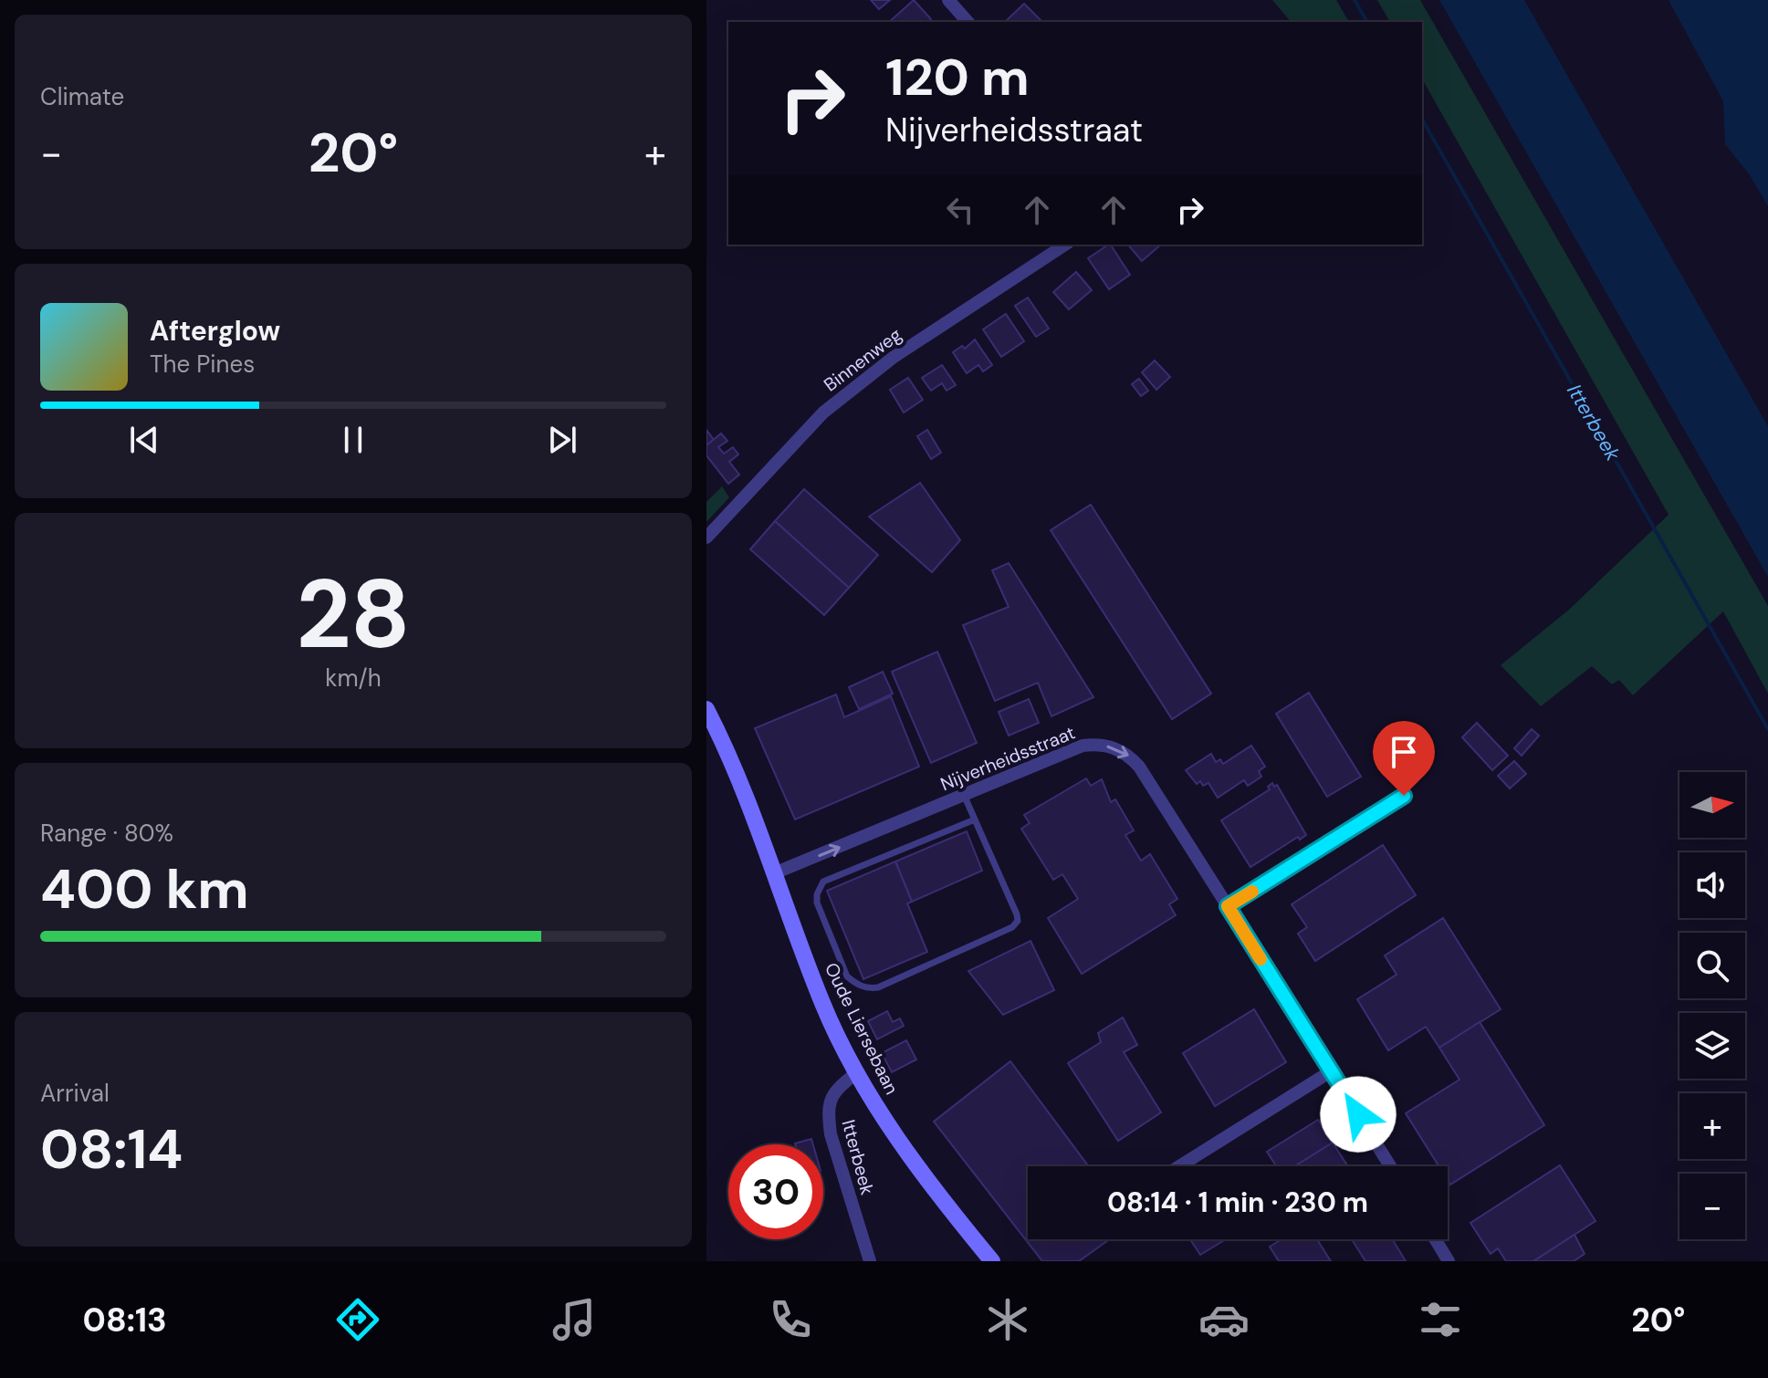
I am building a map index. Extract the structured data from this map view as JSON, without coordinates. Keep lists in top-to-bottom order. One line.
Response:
{"streets":{"main road":["Oude Liersebaan"],"street":["Binnenweg","Nijverheidsstraat","Itterbeek"]},"crossings":[["Nijverheidsstraat","Oude Liersebaan"],["Oude Liersebaan","Itterbeek"]],"one_way":["Nijverheidsstraat"],"water":["Itterbeek"],"north":"right","page":{"tile":["Climate",["28","km/h"],["Range · 80%","400 km"],["Arrival","08:14"]],"turn":["120 m","Nijverheidsstraat"],"heat":["−","20°","+"],"song":["Afterglow","The Pines"],"map_buttons":["+","−"],"limit":"30","trip":"08:14 · 1 min · 230 m","tabs":["08:13","20°"]}}
